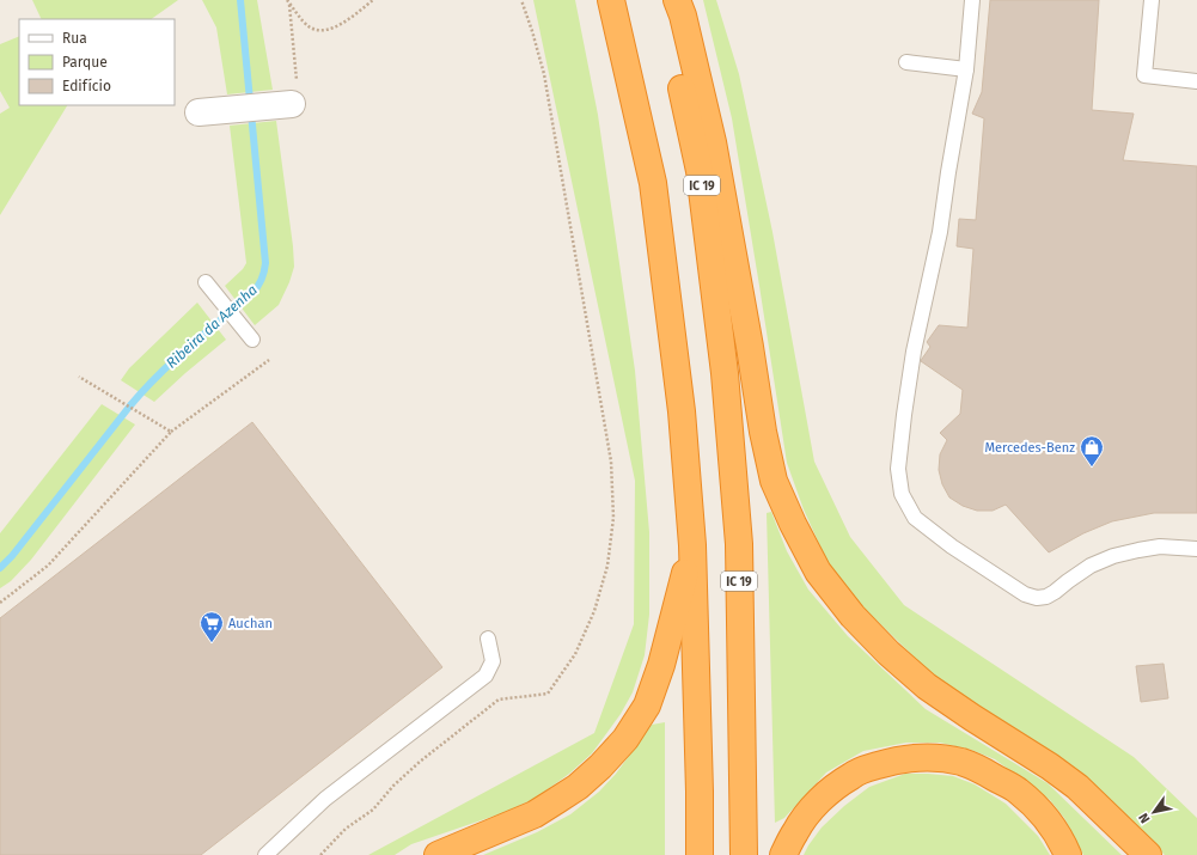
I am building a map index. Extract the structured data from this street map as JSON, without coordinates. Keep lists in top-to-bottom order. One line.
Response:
{"streets":{"highway":["IC 19"]},"water":["Ribeira da Azenha"],"places":{"shop":["Mercedes-Benz"],"supermarket":["Auchan"]},"legend":["Rua","Parque","Edifício"],"north":"bottom left"}
